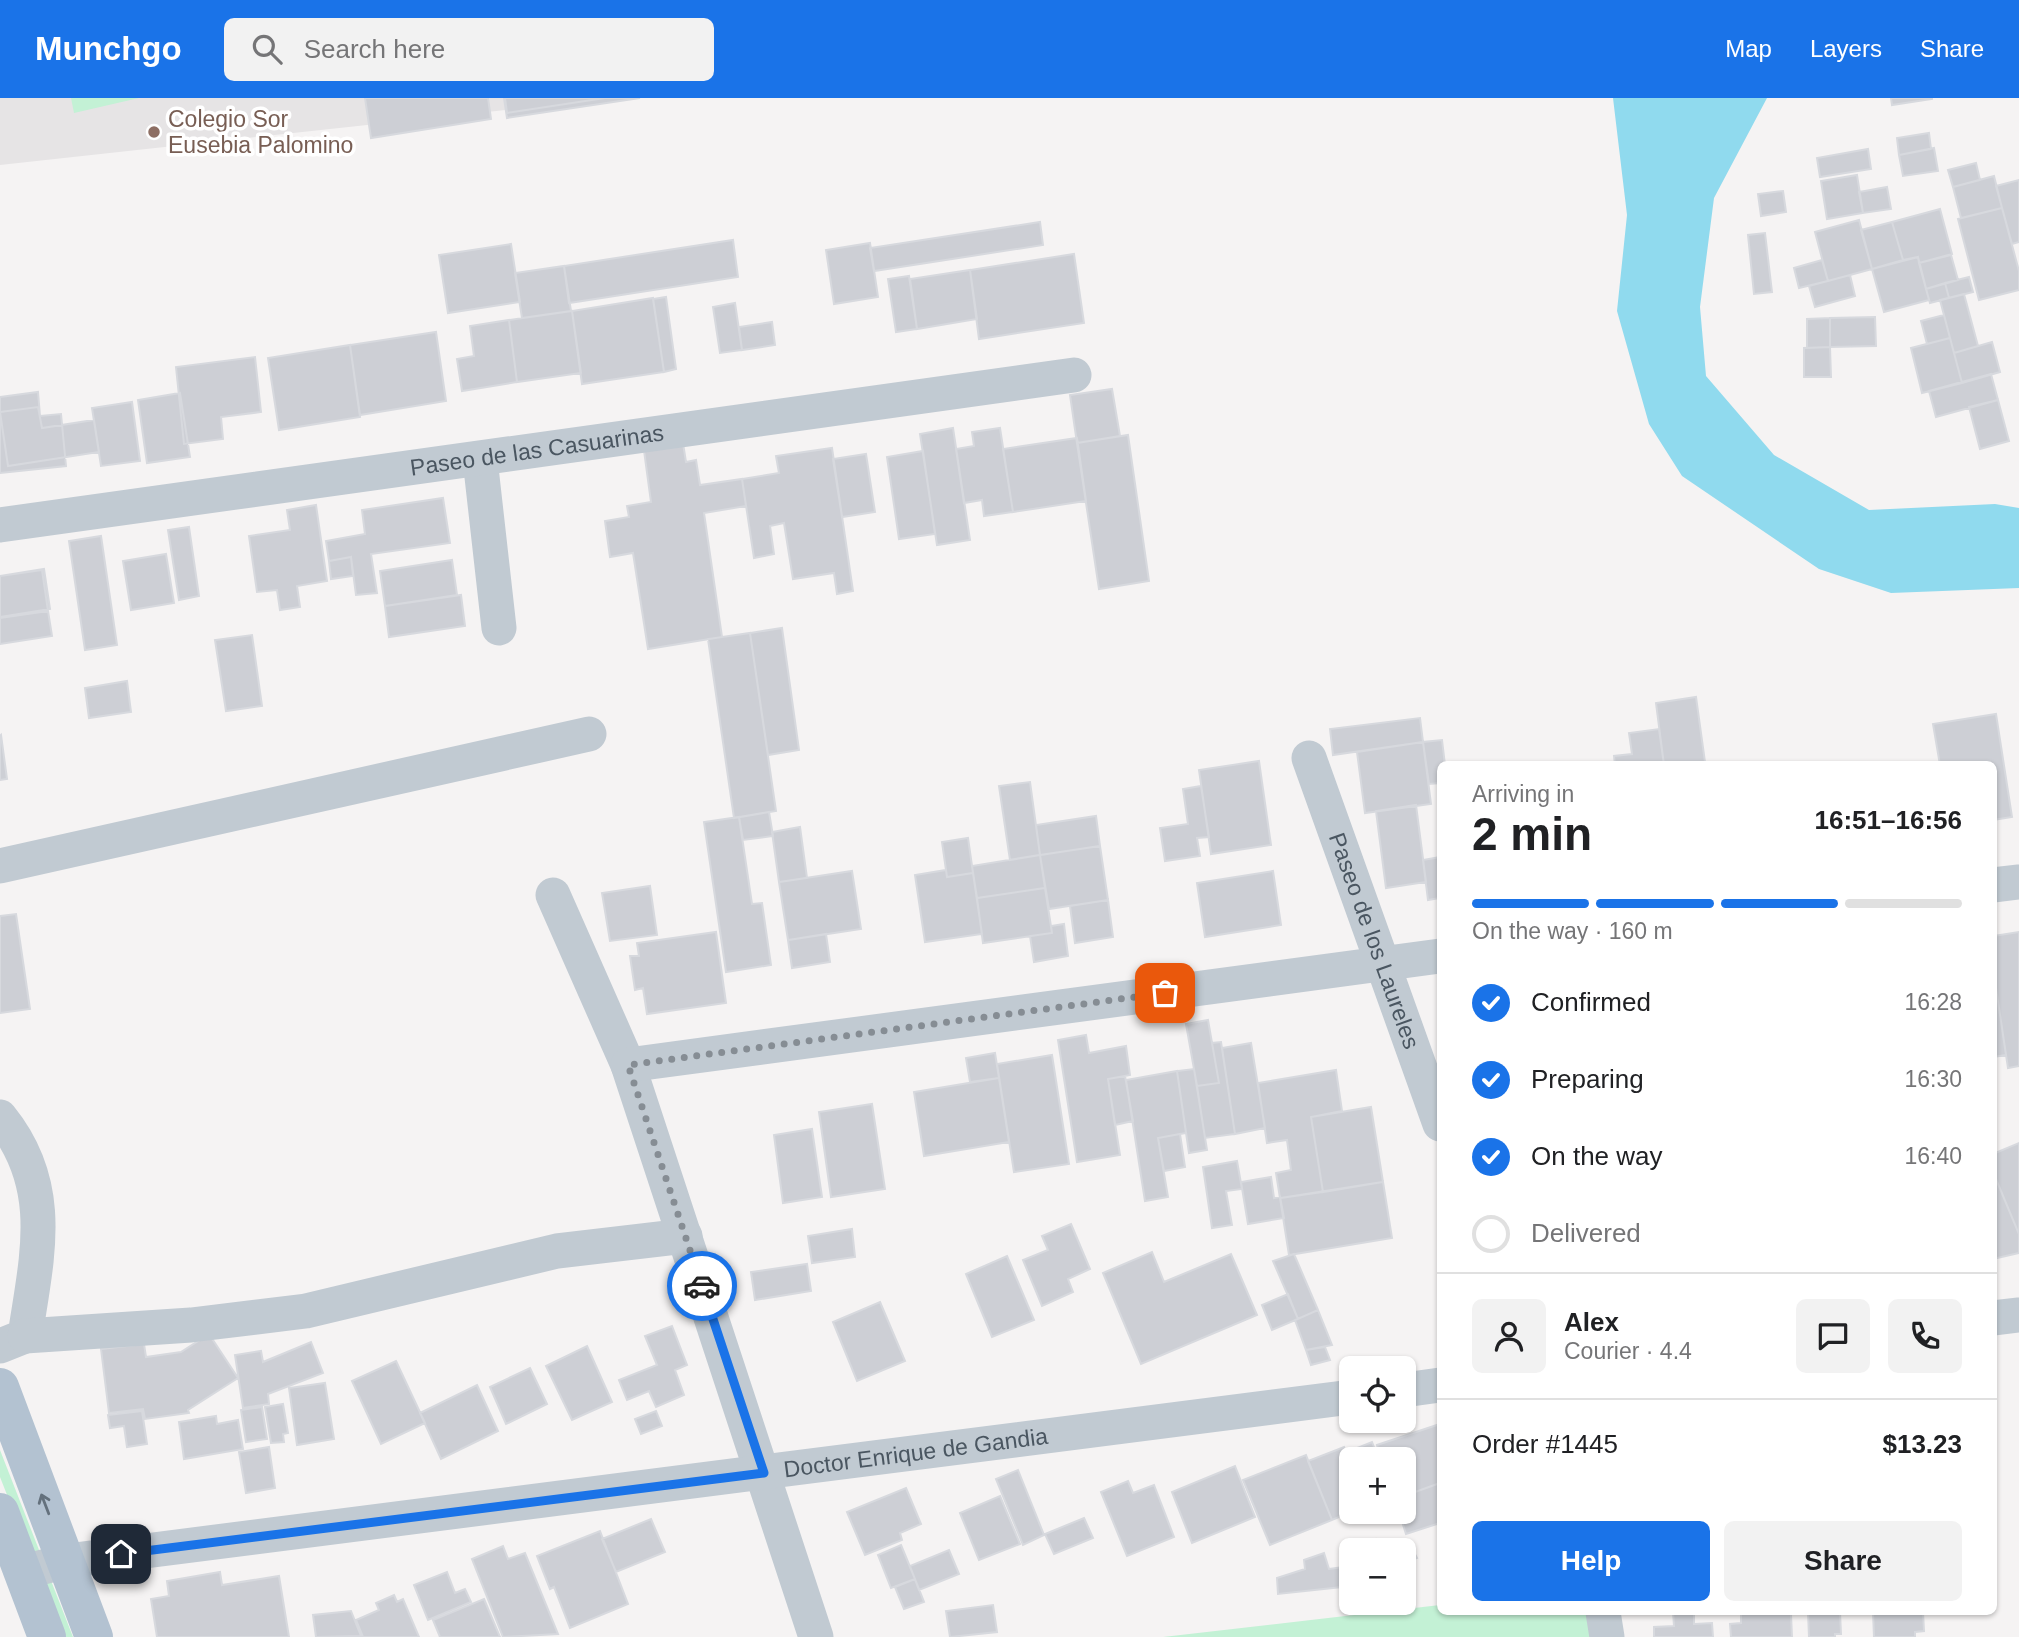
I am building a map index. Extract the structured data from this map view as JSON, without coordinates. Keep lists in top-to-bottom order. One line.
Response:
{"streets":{"street":["Paseo de las Casuarinas","Paseo de los Laureles","Doctor Enrique de Gandia"]},"places":["Colegio Sor Eusebia Palomino"],"page":{"header":"Munchgo","search":"Search here","nav":["Map","Layers","Share"],"heading":["2 min","Arriving in","16:51–16:56"],"panel":["Alex","Courier · 4.4","Order #1445","$13.23"],"bar":"On the way · 160 m","list":[["Confirmed","16:28"],["Preparing","16:30"],["On the way","16:40"],"Delivered"],"map_buttons":["+","−"],"buttons":["Help","Share"]}}
